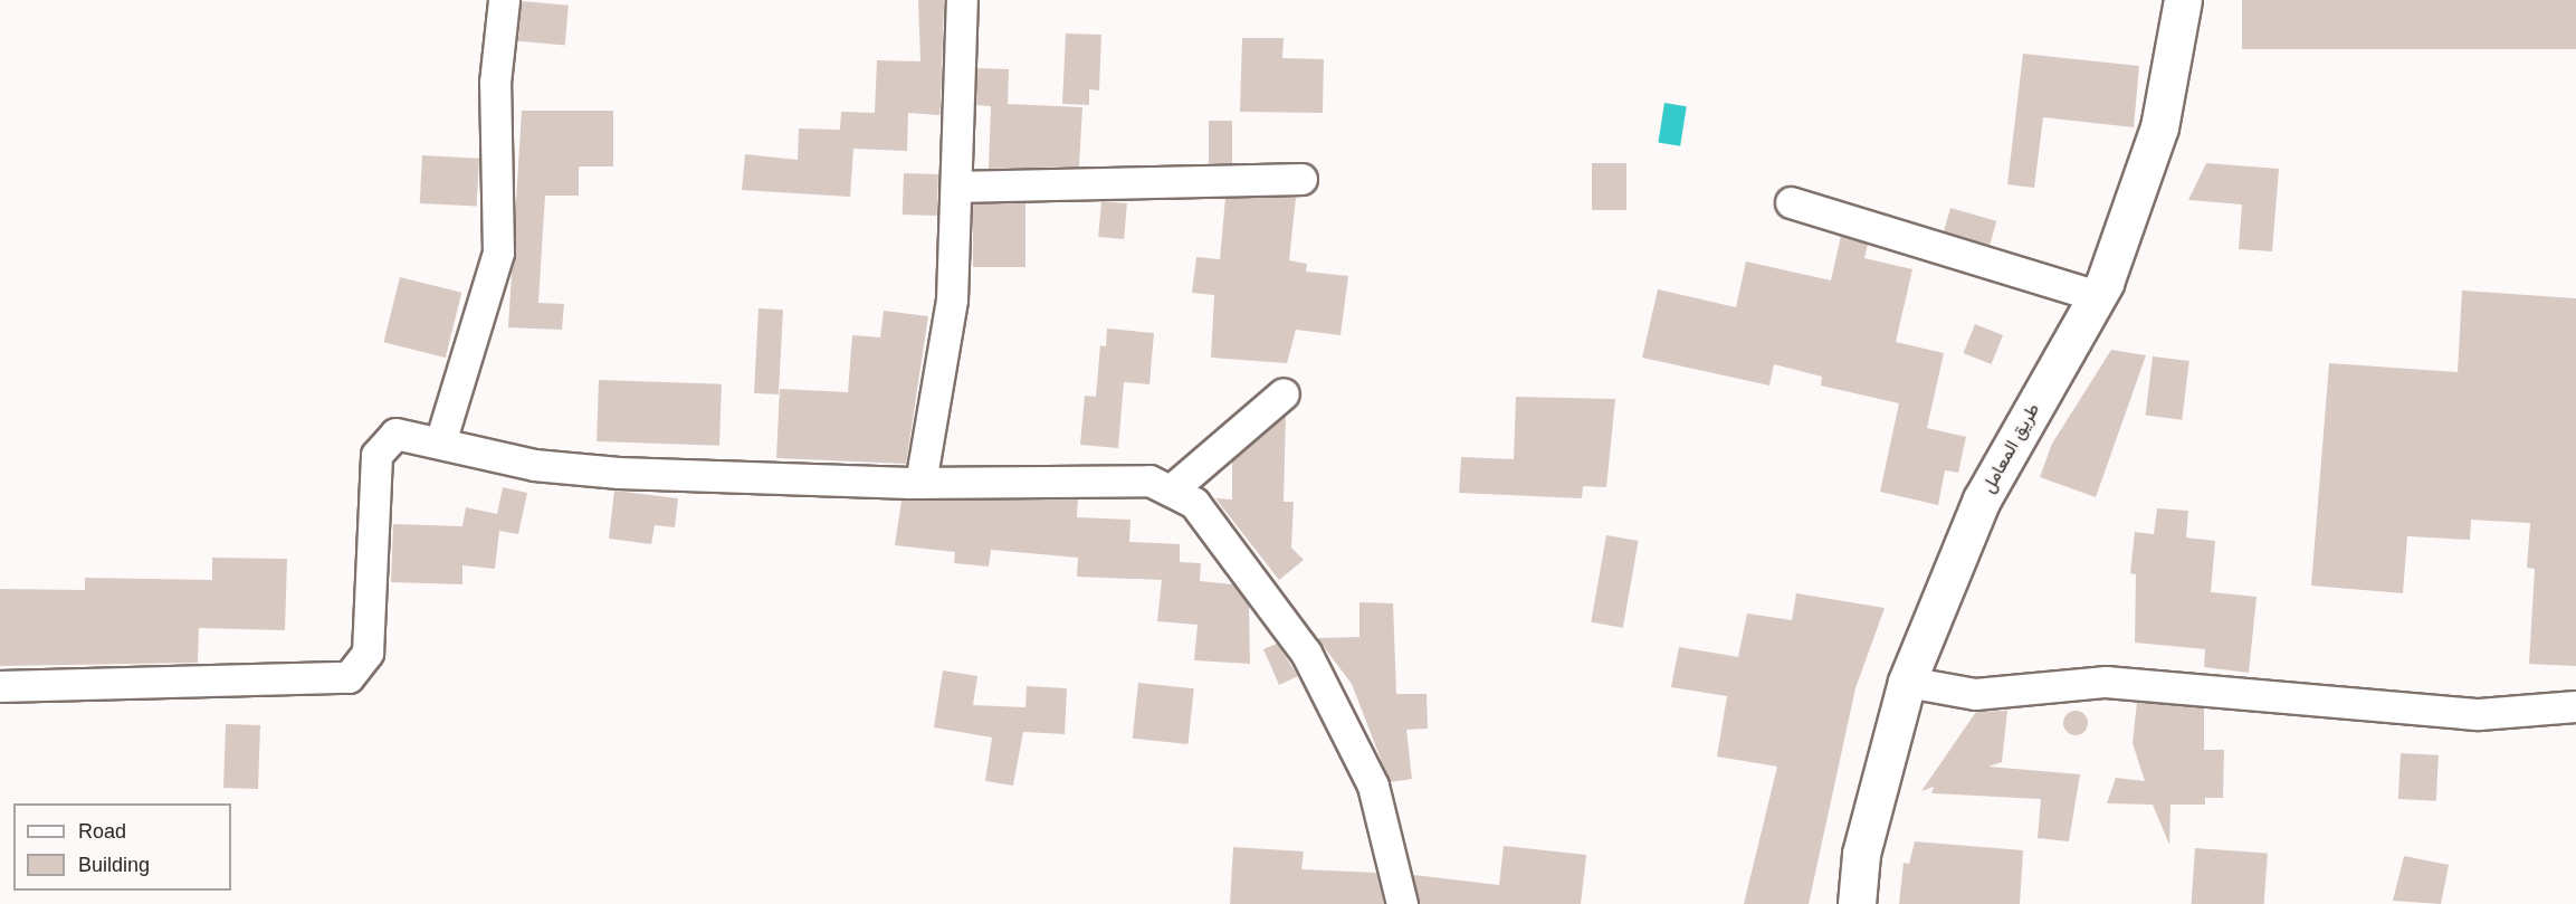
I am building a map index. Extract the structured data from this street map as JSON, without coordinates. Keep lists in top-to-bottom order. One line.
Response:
{"streets":{"main road":["طريق المعامل"]},"legend":["Road","Building"]}
